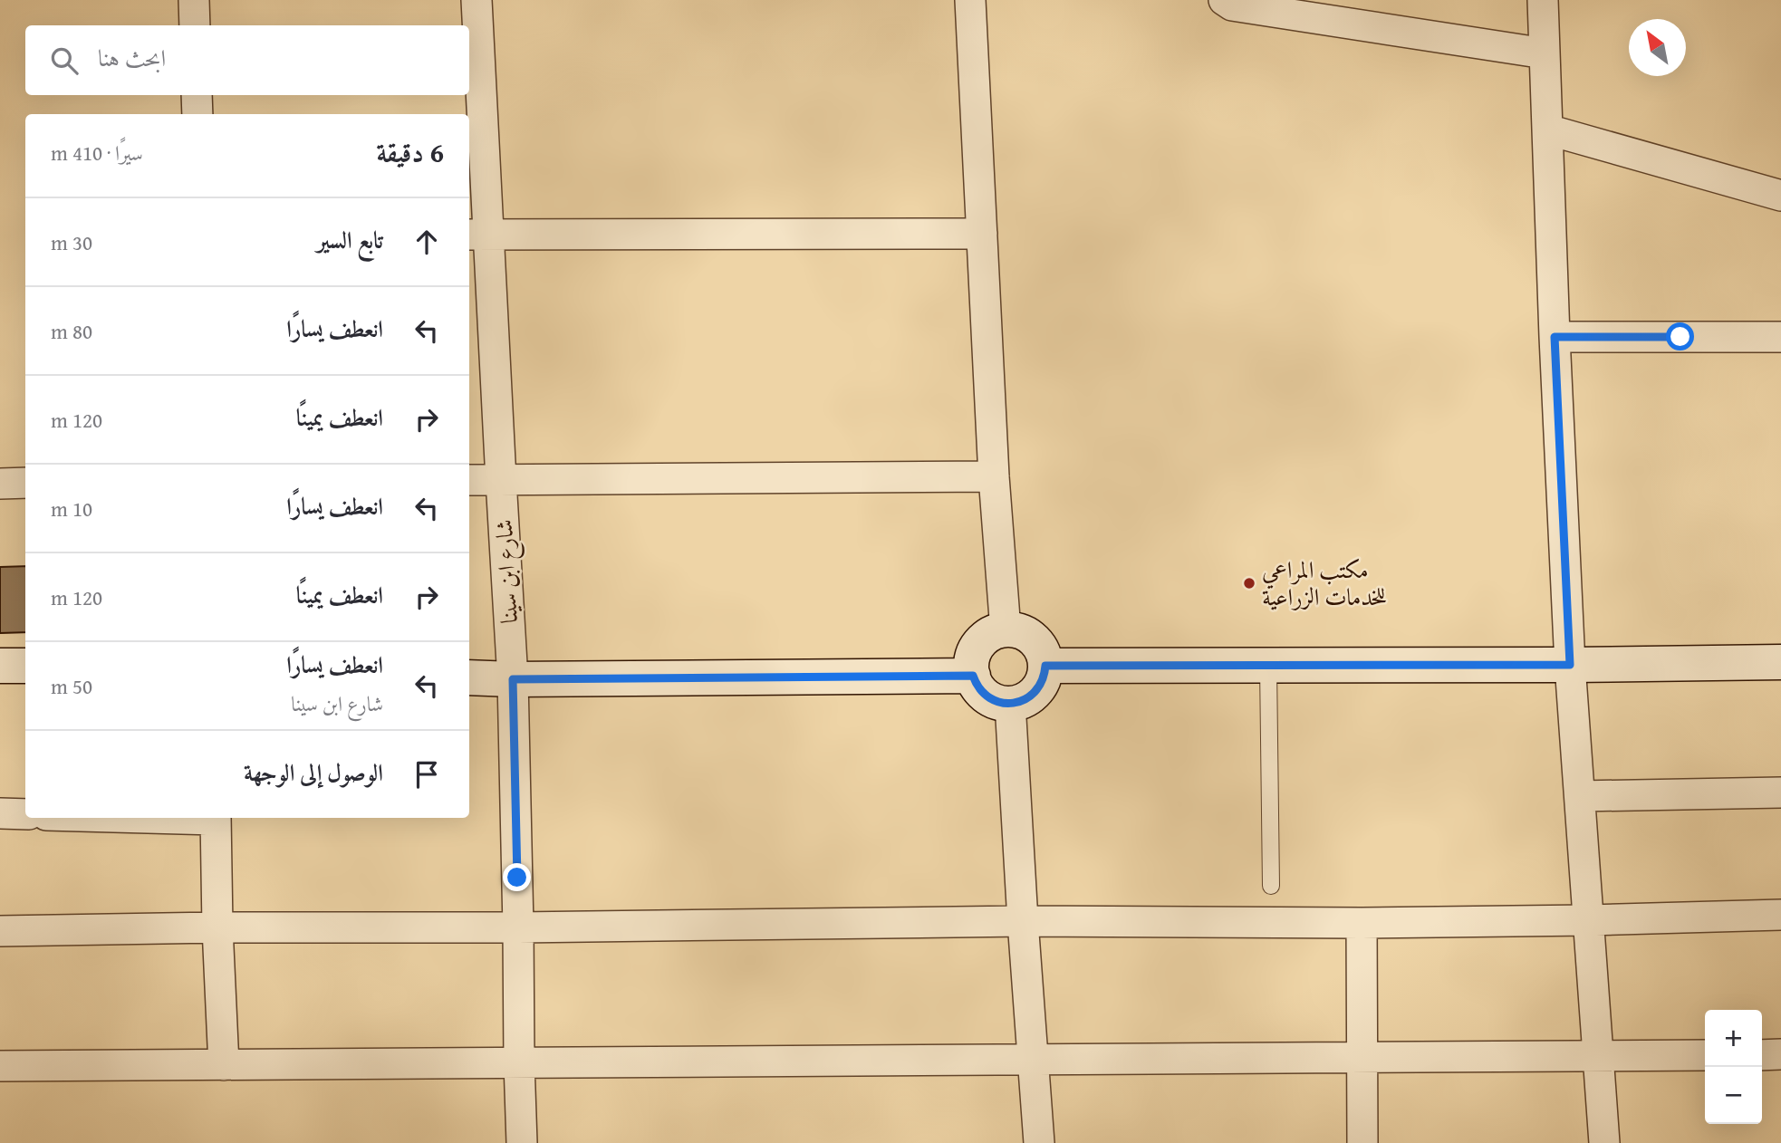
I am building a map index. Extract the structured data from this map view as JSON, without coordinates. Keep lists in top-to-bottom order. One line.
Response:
{"streets":{"street":["شارع ابن سينا"]},"places":["مكتب المراعي للخدمات الزراعية"],"north":"top left","page":{"search":"ابحث هنا","heading":["6 دقيقة","سيرًا · 410 m"],"list":[["تابع السير","30 m"],["انعطف يسارًا","80 m"],["انعطف يمينًا","120 m"],["انعطف يسارًا","10 m"],["انعطف يمينًا","120 m"],["انعطف يسارًا","شارع ابن سينا","50 m"],"الوصول إلى الوجهة"],"map_buttons":["+","−"]}}
